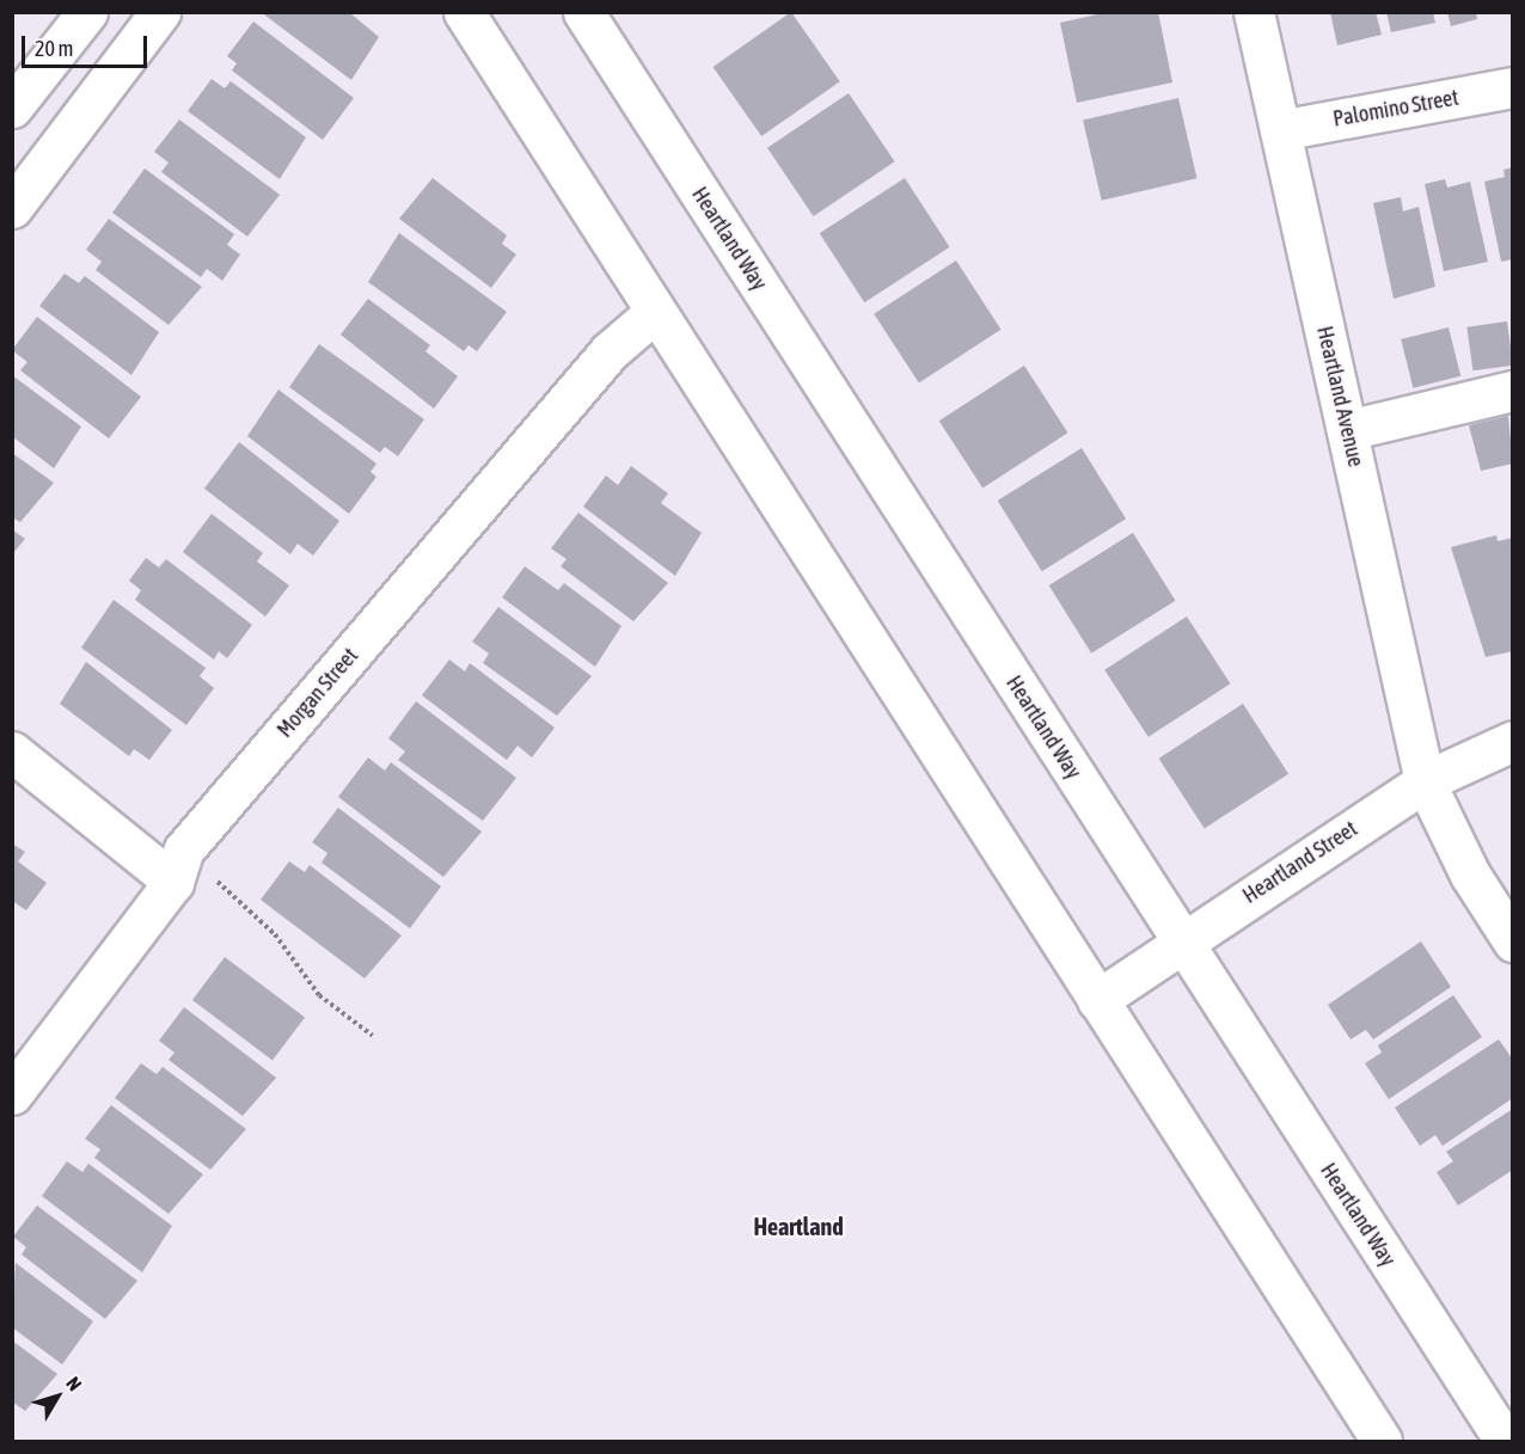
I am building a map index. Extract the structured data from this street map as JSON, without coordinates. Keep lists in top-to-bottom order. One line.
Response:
{"streets":{"street":["Palomino Street","Heartland Way","Heartland Avenue","Morgan Street","Heartland Street"]},"crossings":[["Palomino Street","Heartland Avenue"],["Heartland Way","Heartland Street"],["Heartland Avenue","Heartland Street"]],"districts":["Heartland"],"scale_bar":"20 m","north":"top right"}
